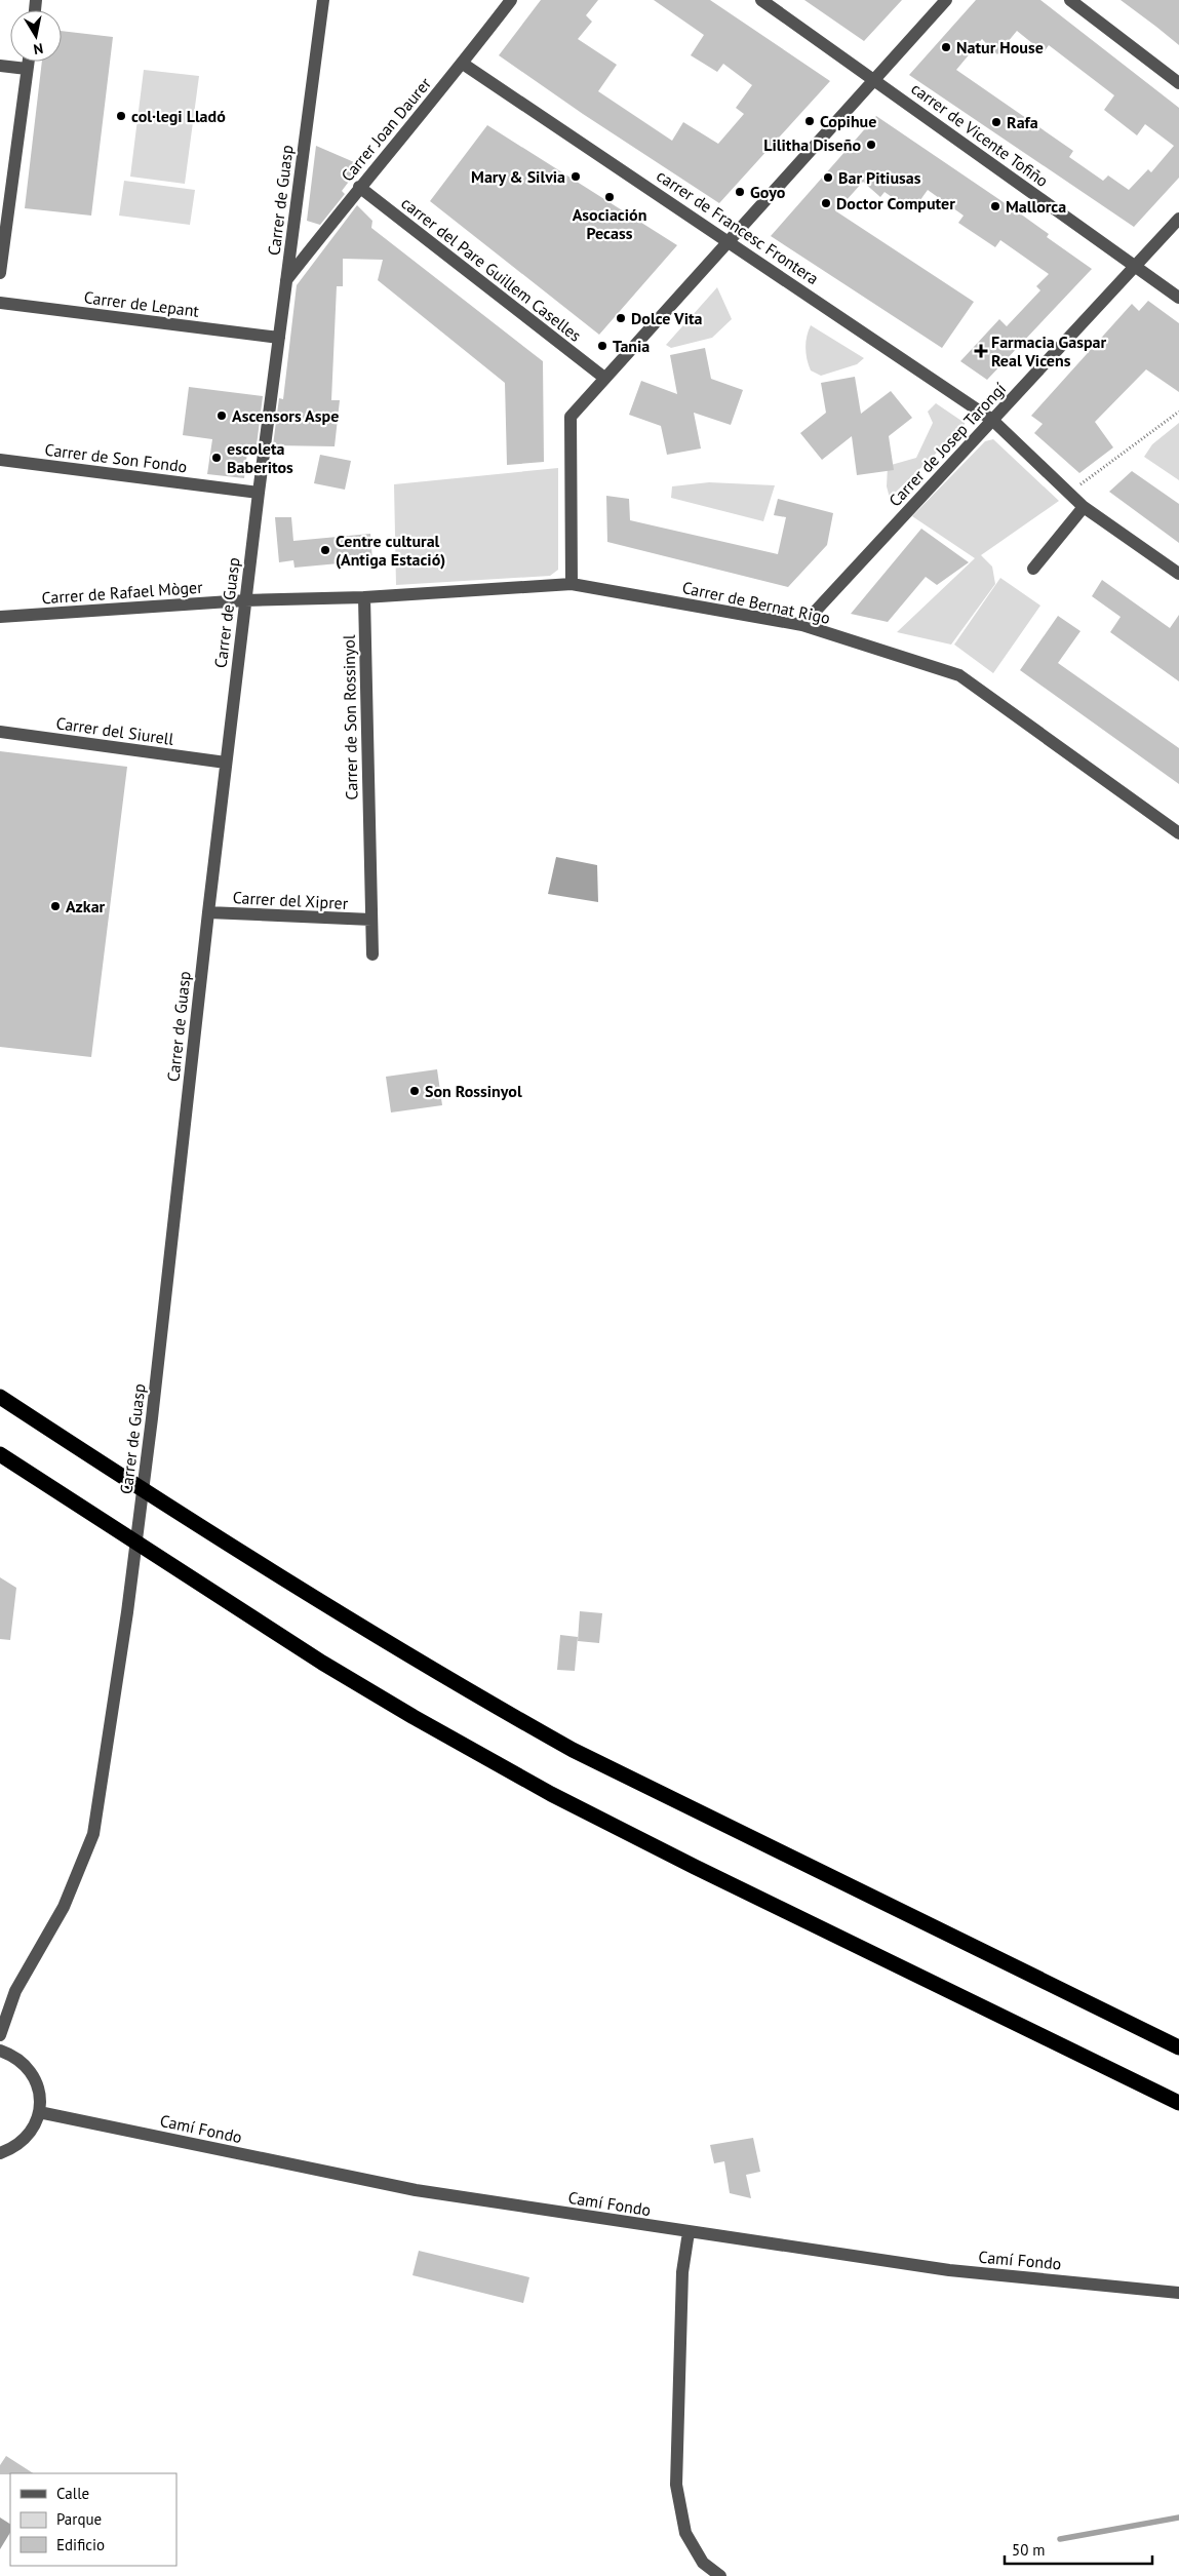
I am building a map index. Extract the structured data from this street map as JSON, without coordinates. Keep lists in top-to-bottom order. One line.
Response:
{"streets":{"street":["Carrer Joan Daurer","carrer de Vicente Tofiño","Carrer de Guasp","carrer de Francesc Frontera","carrer del Pare Guillem Caselles","Carrer de Lepant","Carrer de Josep Tarongí","Carrer de Son Fondo","Carrer de Rafael Mòger","Carrer de Bernat Rigo","Carrer de Son Rossinyol","Carrer del Siurell","Carrer del Xiprer","Camí Fondo"]},"crossings":[["Carrer Joan Daurer","Carrer de Guasp"],["Carrer Joan Daurer","carrer de Francesc Frontera"],["Carrer Joan Daurer","carrer del Pare Guillem Caselles"],["carrer de Vicente Tofiño","Carrer de Josep Tarongí"],["Carrer de Guasp","Carrer de Lepant"],["Carrer de Guasp","Carrer de Son Fondo"],["Carrer de Guasp","Carrer de Rafael Mòger"],["Carrer de Guasp","Carrer del Siurell"],["Carrer de Guasp","Carrer del Xiprer"],["carrer de Francesc Frontera","Carrer de Josep Tarongí"],["Carrer de Josep Tarongí","Carrer de Bernat Rigo"],["Carrer de Bernat Rigo","Carrer de Son Rossinyol"],["Carrer de Son Rossinyol","Carrer del Xiprer"]],"places":{"other":["Natur House","col·legi Lladó","Copihue","Rafa","Lilitha Diseño","Mary & Silvia","Bar Pitiusas","Goyo","Asociación Pecass","Doctor Computer","Mallorca","Dolce Vita","Tania","Ascensors Aspe","escoleta Baberitos","Centre cultural (Antiga Estació)","Azkar","Son Rossinyol"],"health":["Farmacia Gaspar Real Vicens"]},"legend":["Calle","Parque","Edificio"],"scale_bar":"50 m","north":"bottom"}
